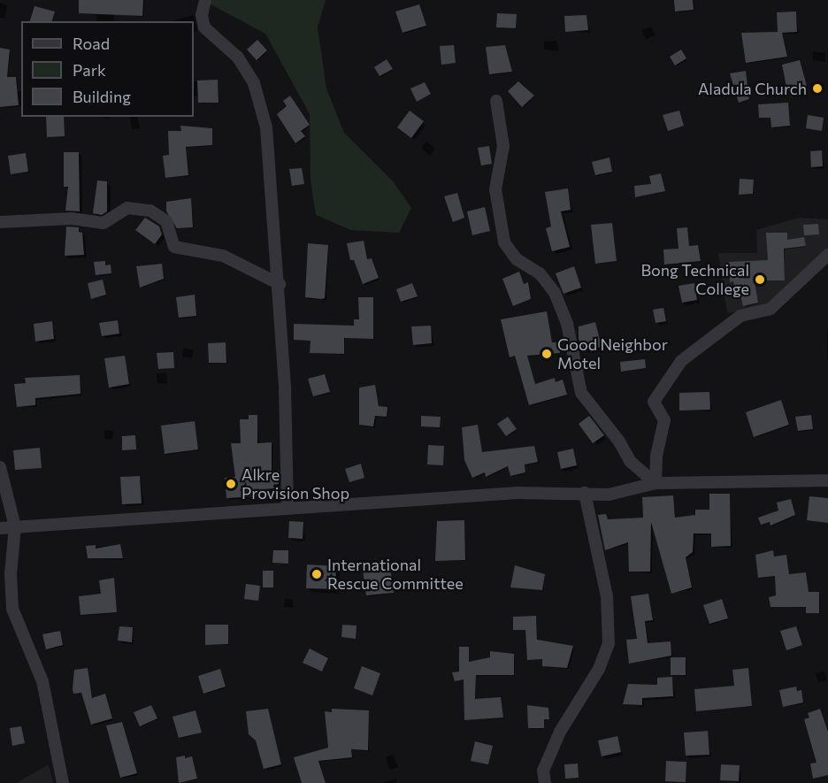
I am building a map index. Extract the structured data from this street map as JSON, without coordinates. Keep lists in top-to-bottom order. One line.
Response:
{"places":["Aladula Church","Bong Technical College","Good Neighbor Motel","Alkre Provision Shop","International Rescue Committee"],"legend":["Road","Park","Building"]}
